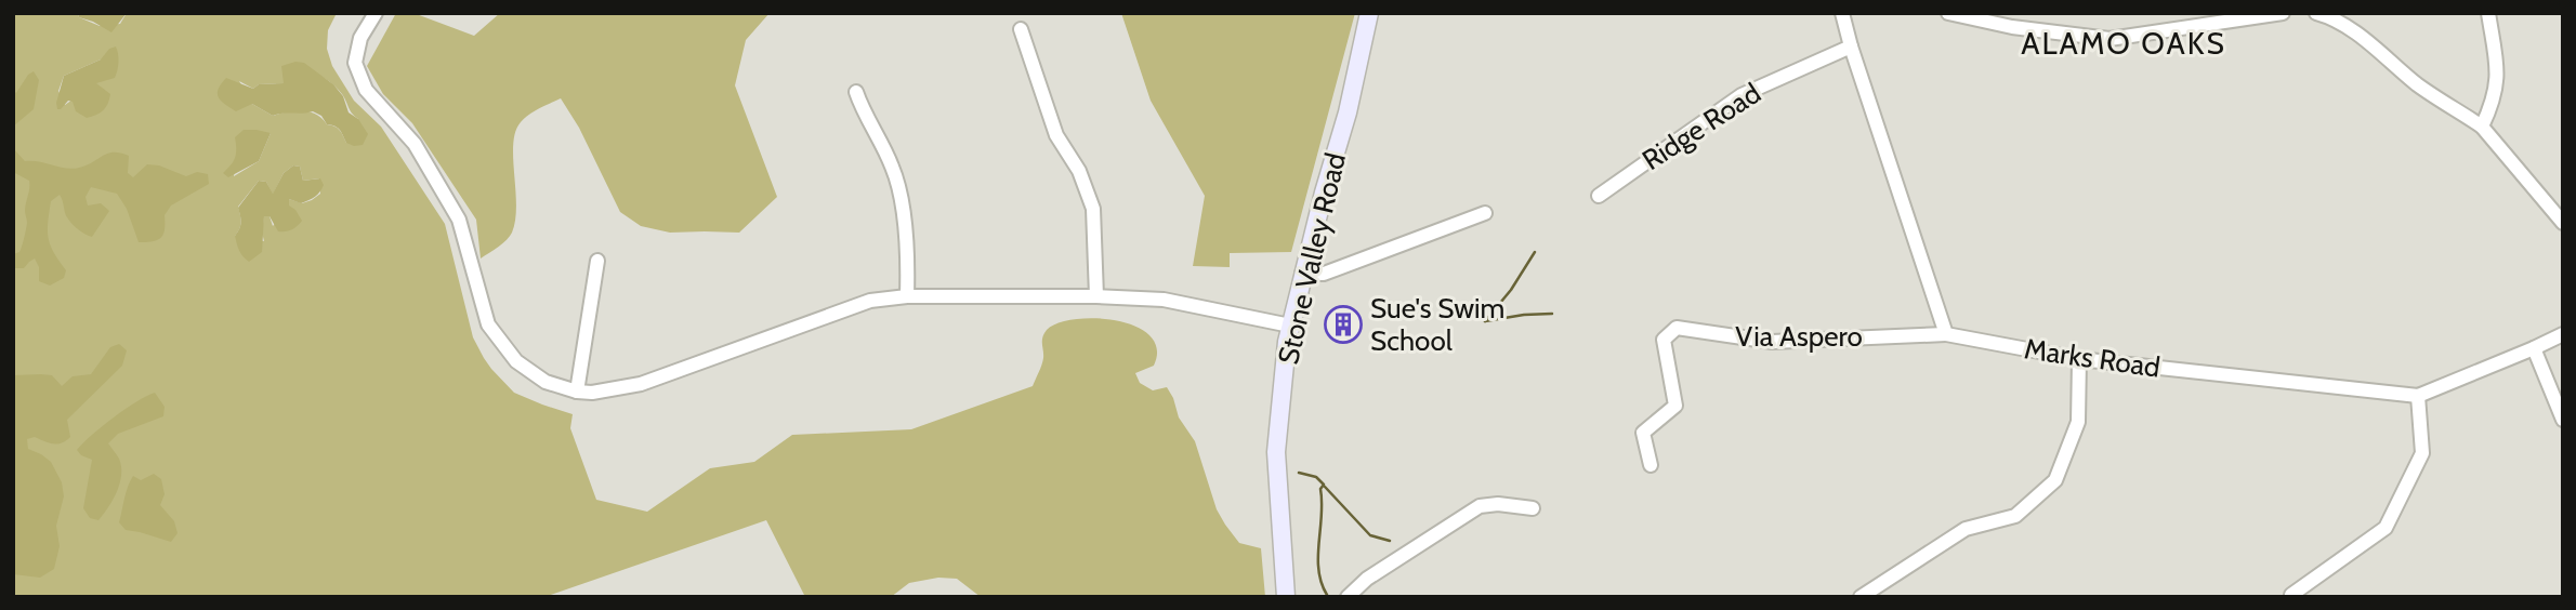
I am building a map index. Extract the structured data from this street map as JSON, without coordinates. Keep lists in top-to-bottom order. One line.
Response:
{"streets":{"street":["Ridge Road","Stone Valley Road","Via Aspero","Marks Road"]},"crossings":[["Via Aspero","Marks Road"]],"districts":["ALAMO OAKS"],"places":{"building":["Sue's Swim School"]}}
